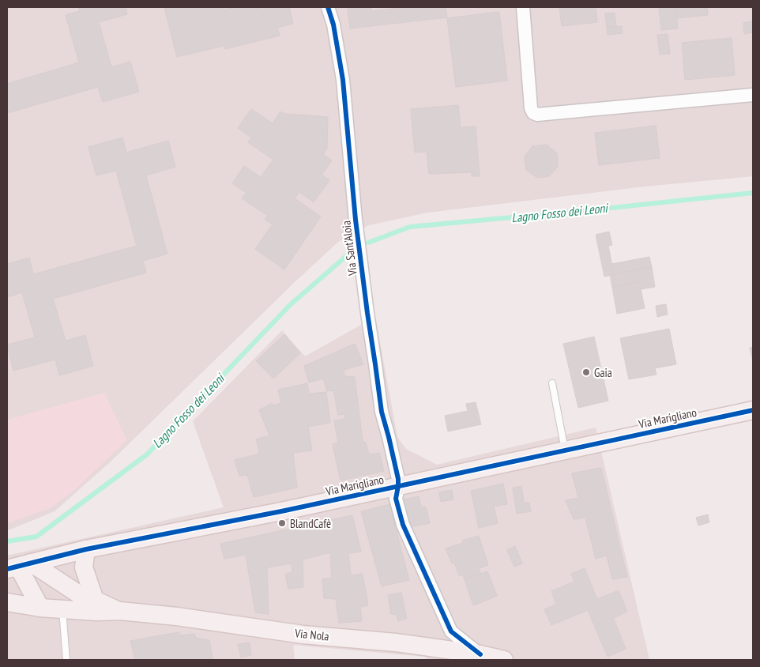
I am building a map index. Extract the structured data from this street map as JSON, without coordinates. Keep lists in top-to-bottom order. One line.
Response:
{"streets":{"street":["Via Sant'Aloia","Via Marigliano","Via Nola"]},"crossings":[["Via Sant'Aloia","Via Marigliano"],["Via Sant'Aloia","Via Nola"],["Via Marigliano","Via Nola"]],"water":["Lagno Fosso dei Leoni"],"places":["Gaia","BlandCafè"]}
